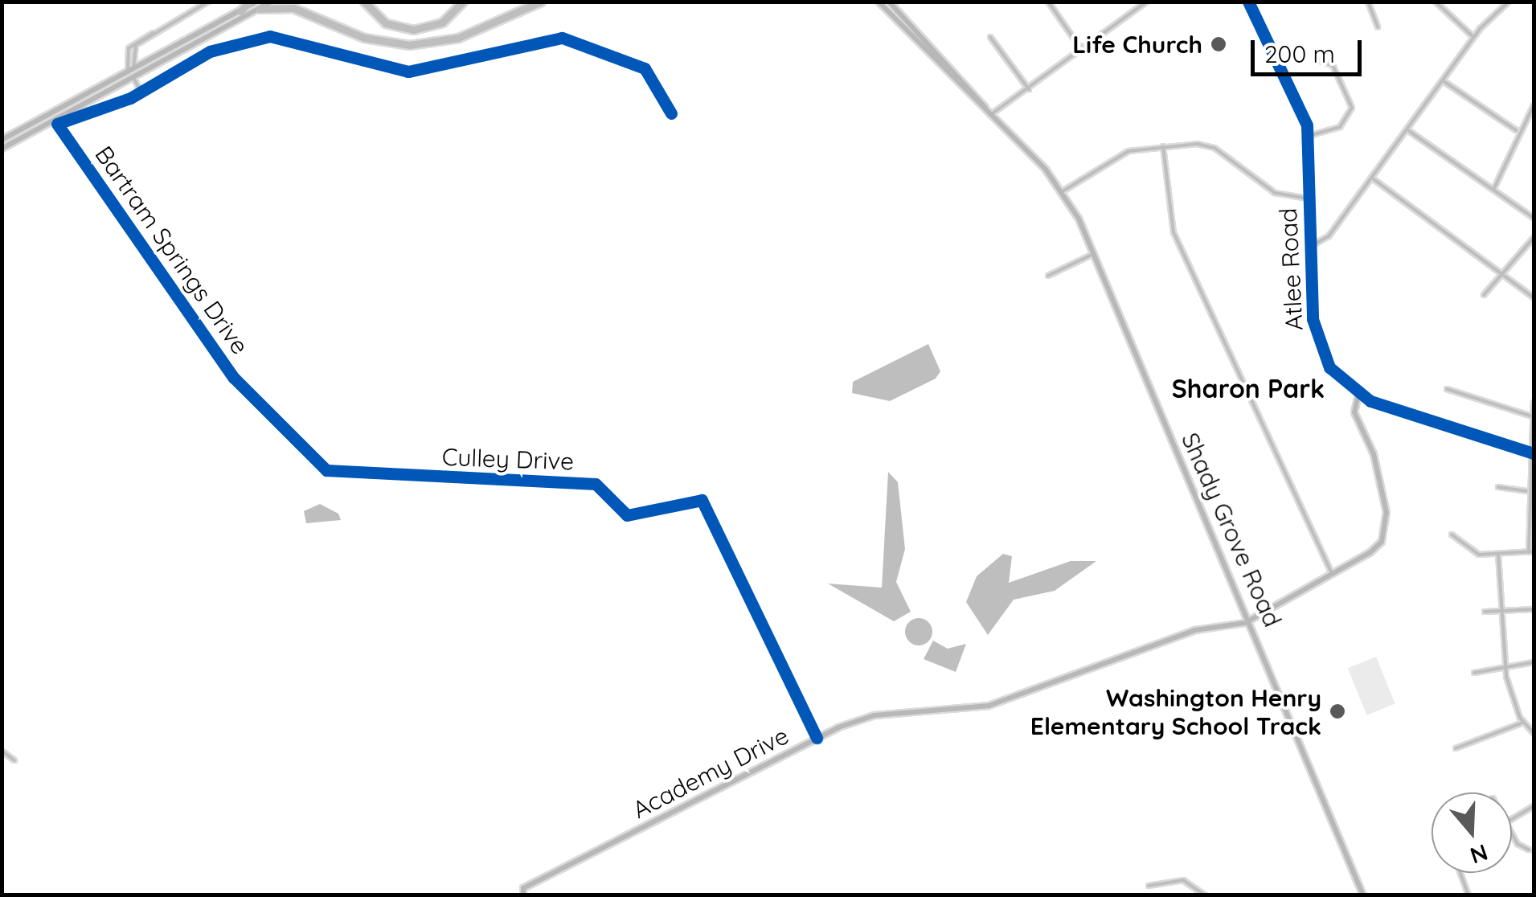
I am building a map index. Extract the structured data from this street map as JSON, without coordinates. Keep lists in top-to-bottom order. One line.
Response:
{"streets":{"main road":["Atlee Road","Shady Grove Road","Academy Drive"],"street":["Bartram Springs Drive","Culley Drive"]},"crossings":[["Bartram Springs Drive","Culley Drive"],["Culley Drive","Academy Drive"],["Shady Grove Road","Academy Drive"]],"districts":["Sharon Park"],"places":["Life Church","Washington Henry Elementary School Track"],"scale_bar":"200 m","north":"bottom"}
